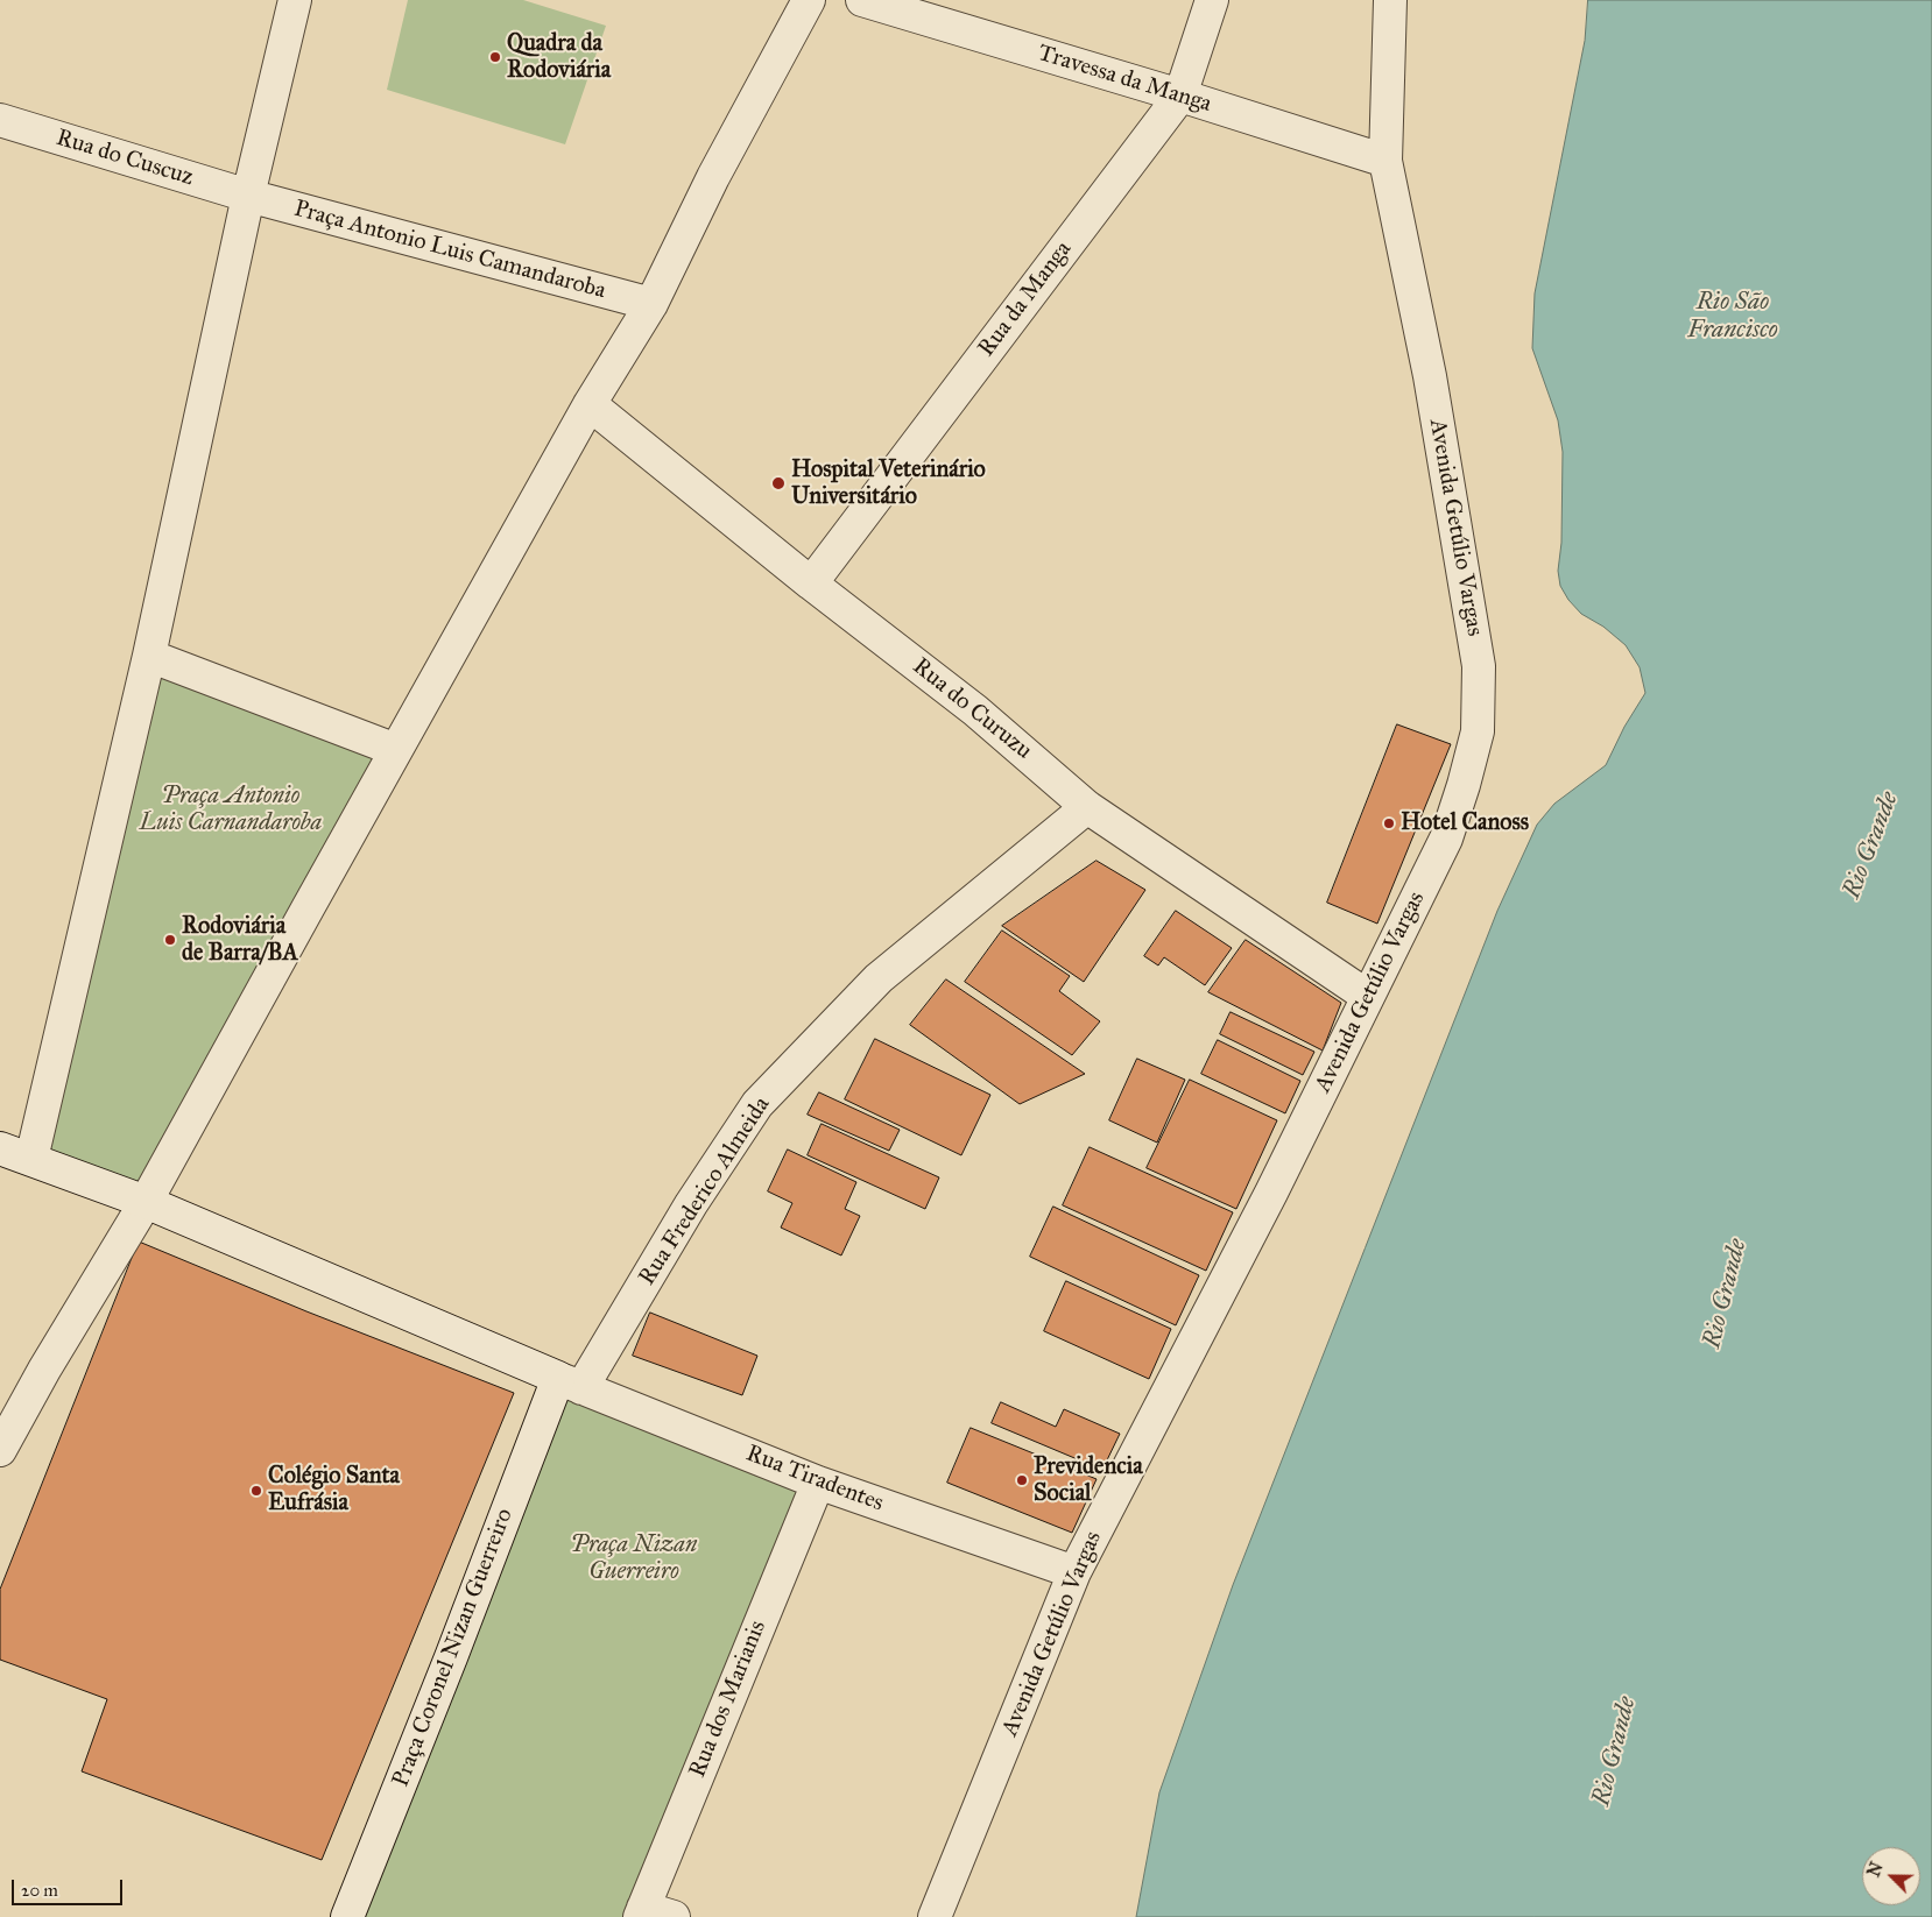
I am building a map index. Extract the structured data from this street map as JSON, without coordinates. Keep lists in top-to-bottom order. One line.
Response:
{"streets":{"street":["Travessa da Manga","Rua do Cuscuz","Praça Antonio Luis Camandaroba","Rua da Manga","Avenida Getúlio Vargas","Rua do Curuzu","Rua Frederico Almeida","Rua Tiradentes","Praça Coronel Nizan Guerreiro","Rua dos Marianis"]},"crossings":[["Travessa da Manga","Rua da Manga"],["Travessa da Manga","Avenida Getúlio Vargas"],["Rua do Cuscuz","Praça Antonio Luis Camandaroba"],["Rua da Manga","Rua do Curuzu"],["Avenida Getúlio Vargas","Rua do Curuzu"],["Avenida Getúlio Vargas","Rua Tiradentes"],["Rua do Curuzu","Rua Frederico Almeida"],["Rua Frederico Almeida","Rua Tiradentes"],["Rua Frederico Almeida","Praça Coronel Nizan Guerreiro"],["Rua Tiradentes","Praça Coronel Nizan Guerreiro"],["Rua Tiradentes","Rua dos Marianis"]],"water":["Rio São Francisco","Rio Grande"],"parks":["Praça Antonio Luis Carnandaroba","Praça Nizan Guerreiro"],"places":["Quadra da Rodoviária","Hospital Veterinário Universitário","Hotel Canoss","Rodoviária de Barra/BA","Previdencia Social","Colégio Santa Eufrásia"],"scale_bar":"20 m","north":"top left"}
